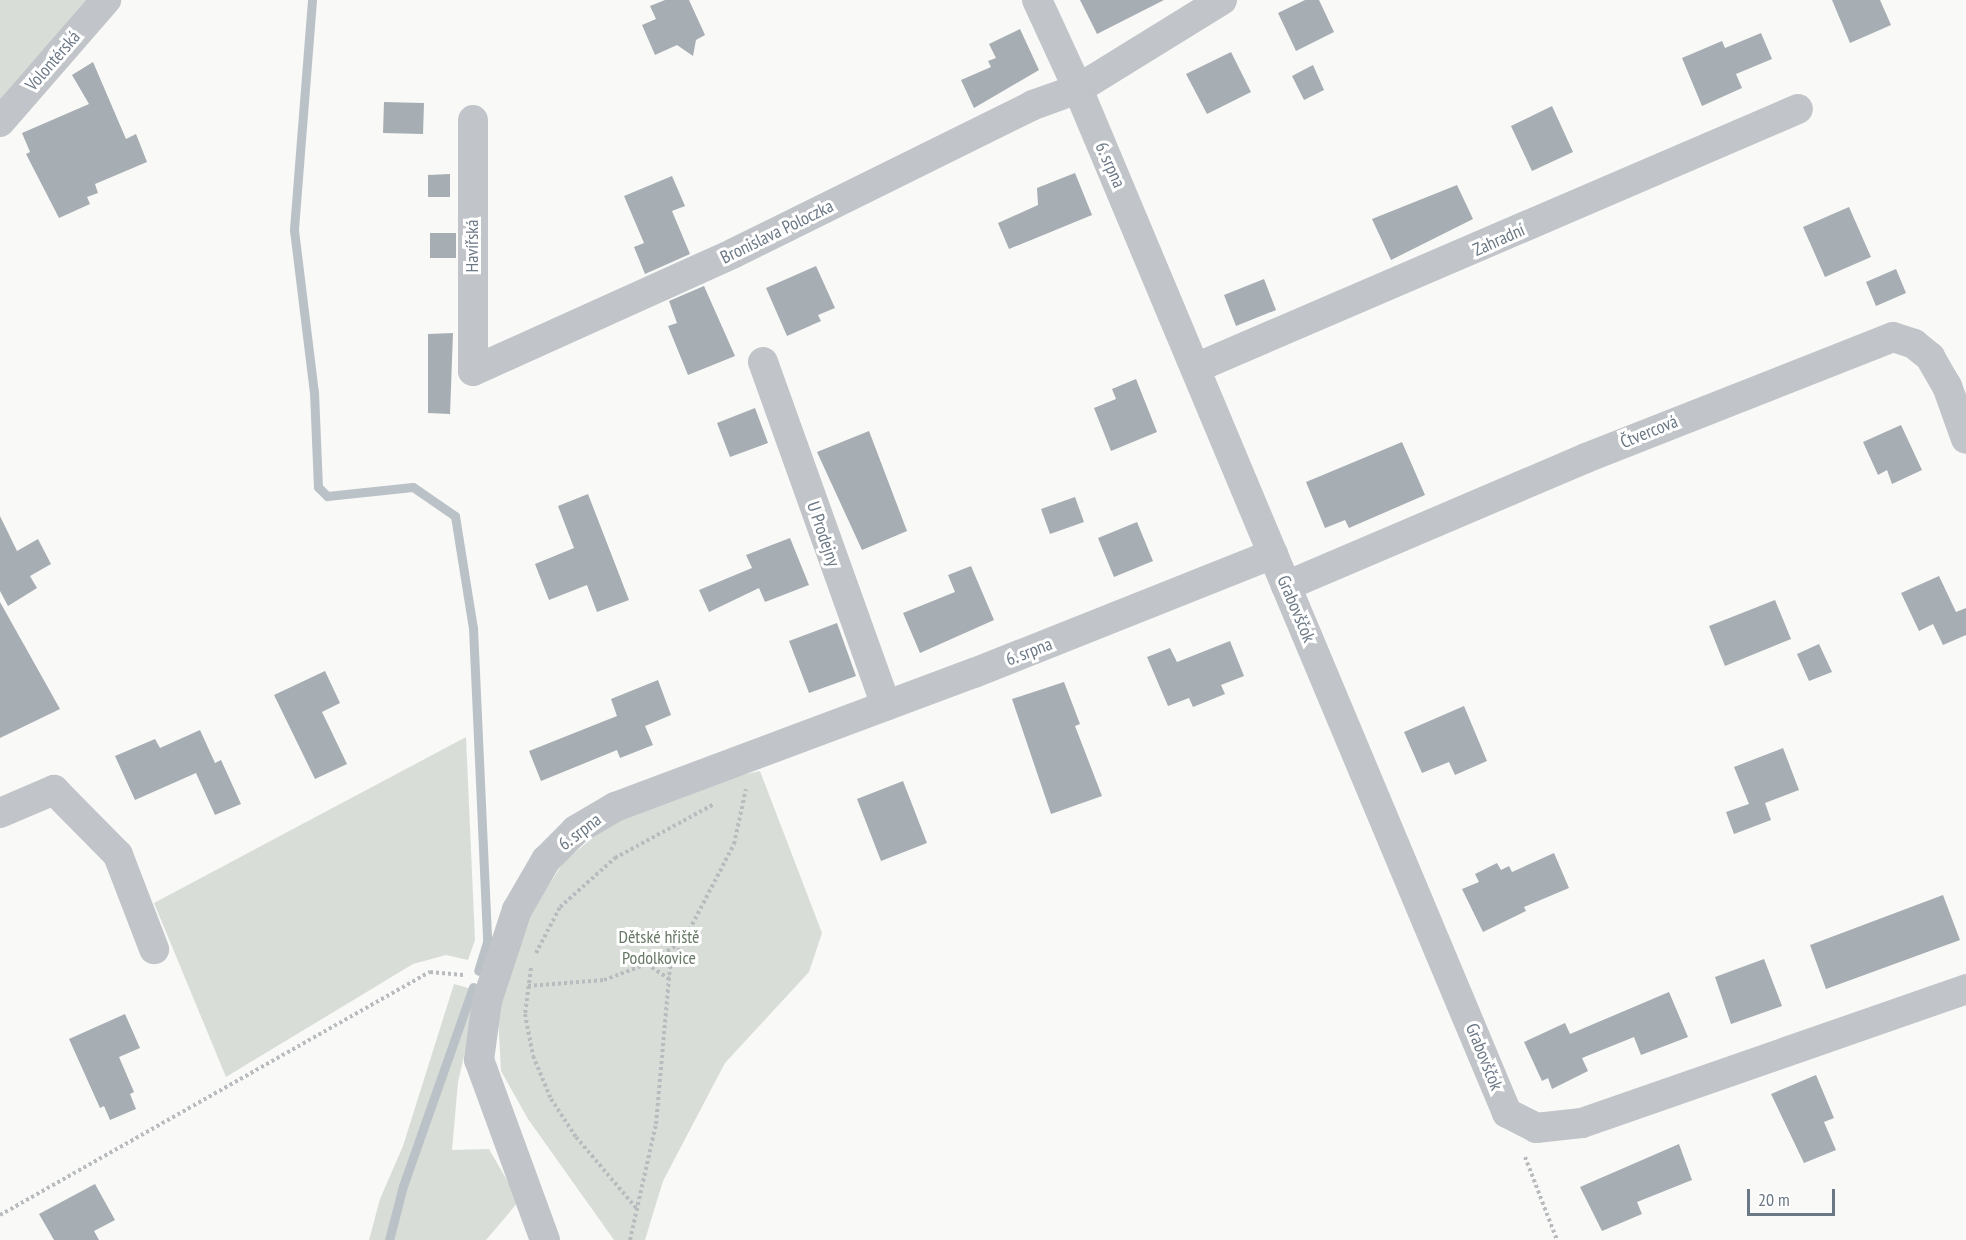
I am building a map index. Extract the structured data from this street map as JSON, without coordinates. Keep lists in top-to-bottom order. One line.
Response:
{"streets":{"street":["Volontérská","6. srpna","Bronislava Poloczka","Zahradní","Havířská","Čtvercová","U Prodejny","Grabovščok"]},"crossings":[["6. srpna","Bronislava Poloczka"],["6. srpna","Zahradní"],["6. srpna","U Prodejny"],["6. srpna","Grabovščok"],["Bronislava Poloczka","Havířská"],["Čtvercová","Grabovščok"]],"parks":["Dětské hřiště Podolkovice"],"scale_bar":"20 m"}
